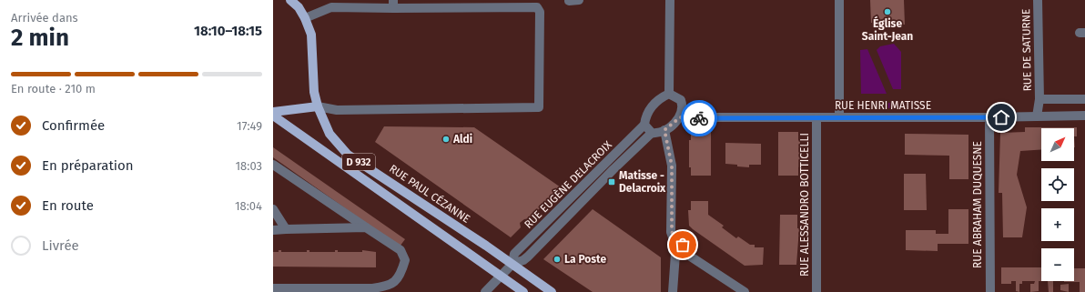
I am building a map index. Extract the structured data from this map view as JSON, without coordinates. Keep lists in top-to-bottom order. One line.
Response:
{"streets":{"main road":["D 932","RUE PAUL CÉZANNE"],"street":["RUE DE SATURNE","RUE HENRI MATISSE","RUE EUGÈNE DELACROIX","RUE ALESSANDRO BOTTICELLI","RUE ABRAHAM DUQUESNE"]},"crossings":[["RUE DE SATURNE","RUE HENRI MATISSE"],["RUE HENRI MATISSE","RUE EUGÈNE DELACROIX"],["RUE HENRI MATISSE","RUE ALESSANDRO BOTTICELLI"],["RUE HENRI MATISSE","RUE ABRAHAM DUQUESNE"],["D 932","RUE EUGÈNE DELACROIX"],["D 932","RUE PAUL CÉZANNE"],["RUE EUGÈNE DELACROIX","RUE PAUL CÉZANNE"]],"places":{"other":["Église Saint-Jean","Aldi","La Poste"],"transit":["Matisse - Delacroix"]},"north":"top right","page":{"heading":["2 min","Arrivée dans","18:10–18:15"],"bar":"En route · 210 m","list":[["Confirmée","17:49"],["En préparation","18:03"],["En route","18:04"],"Livrée"],"map_buttons":["+","−"]}}
